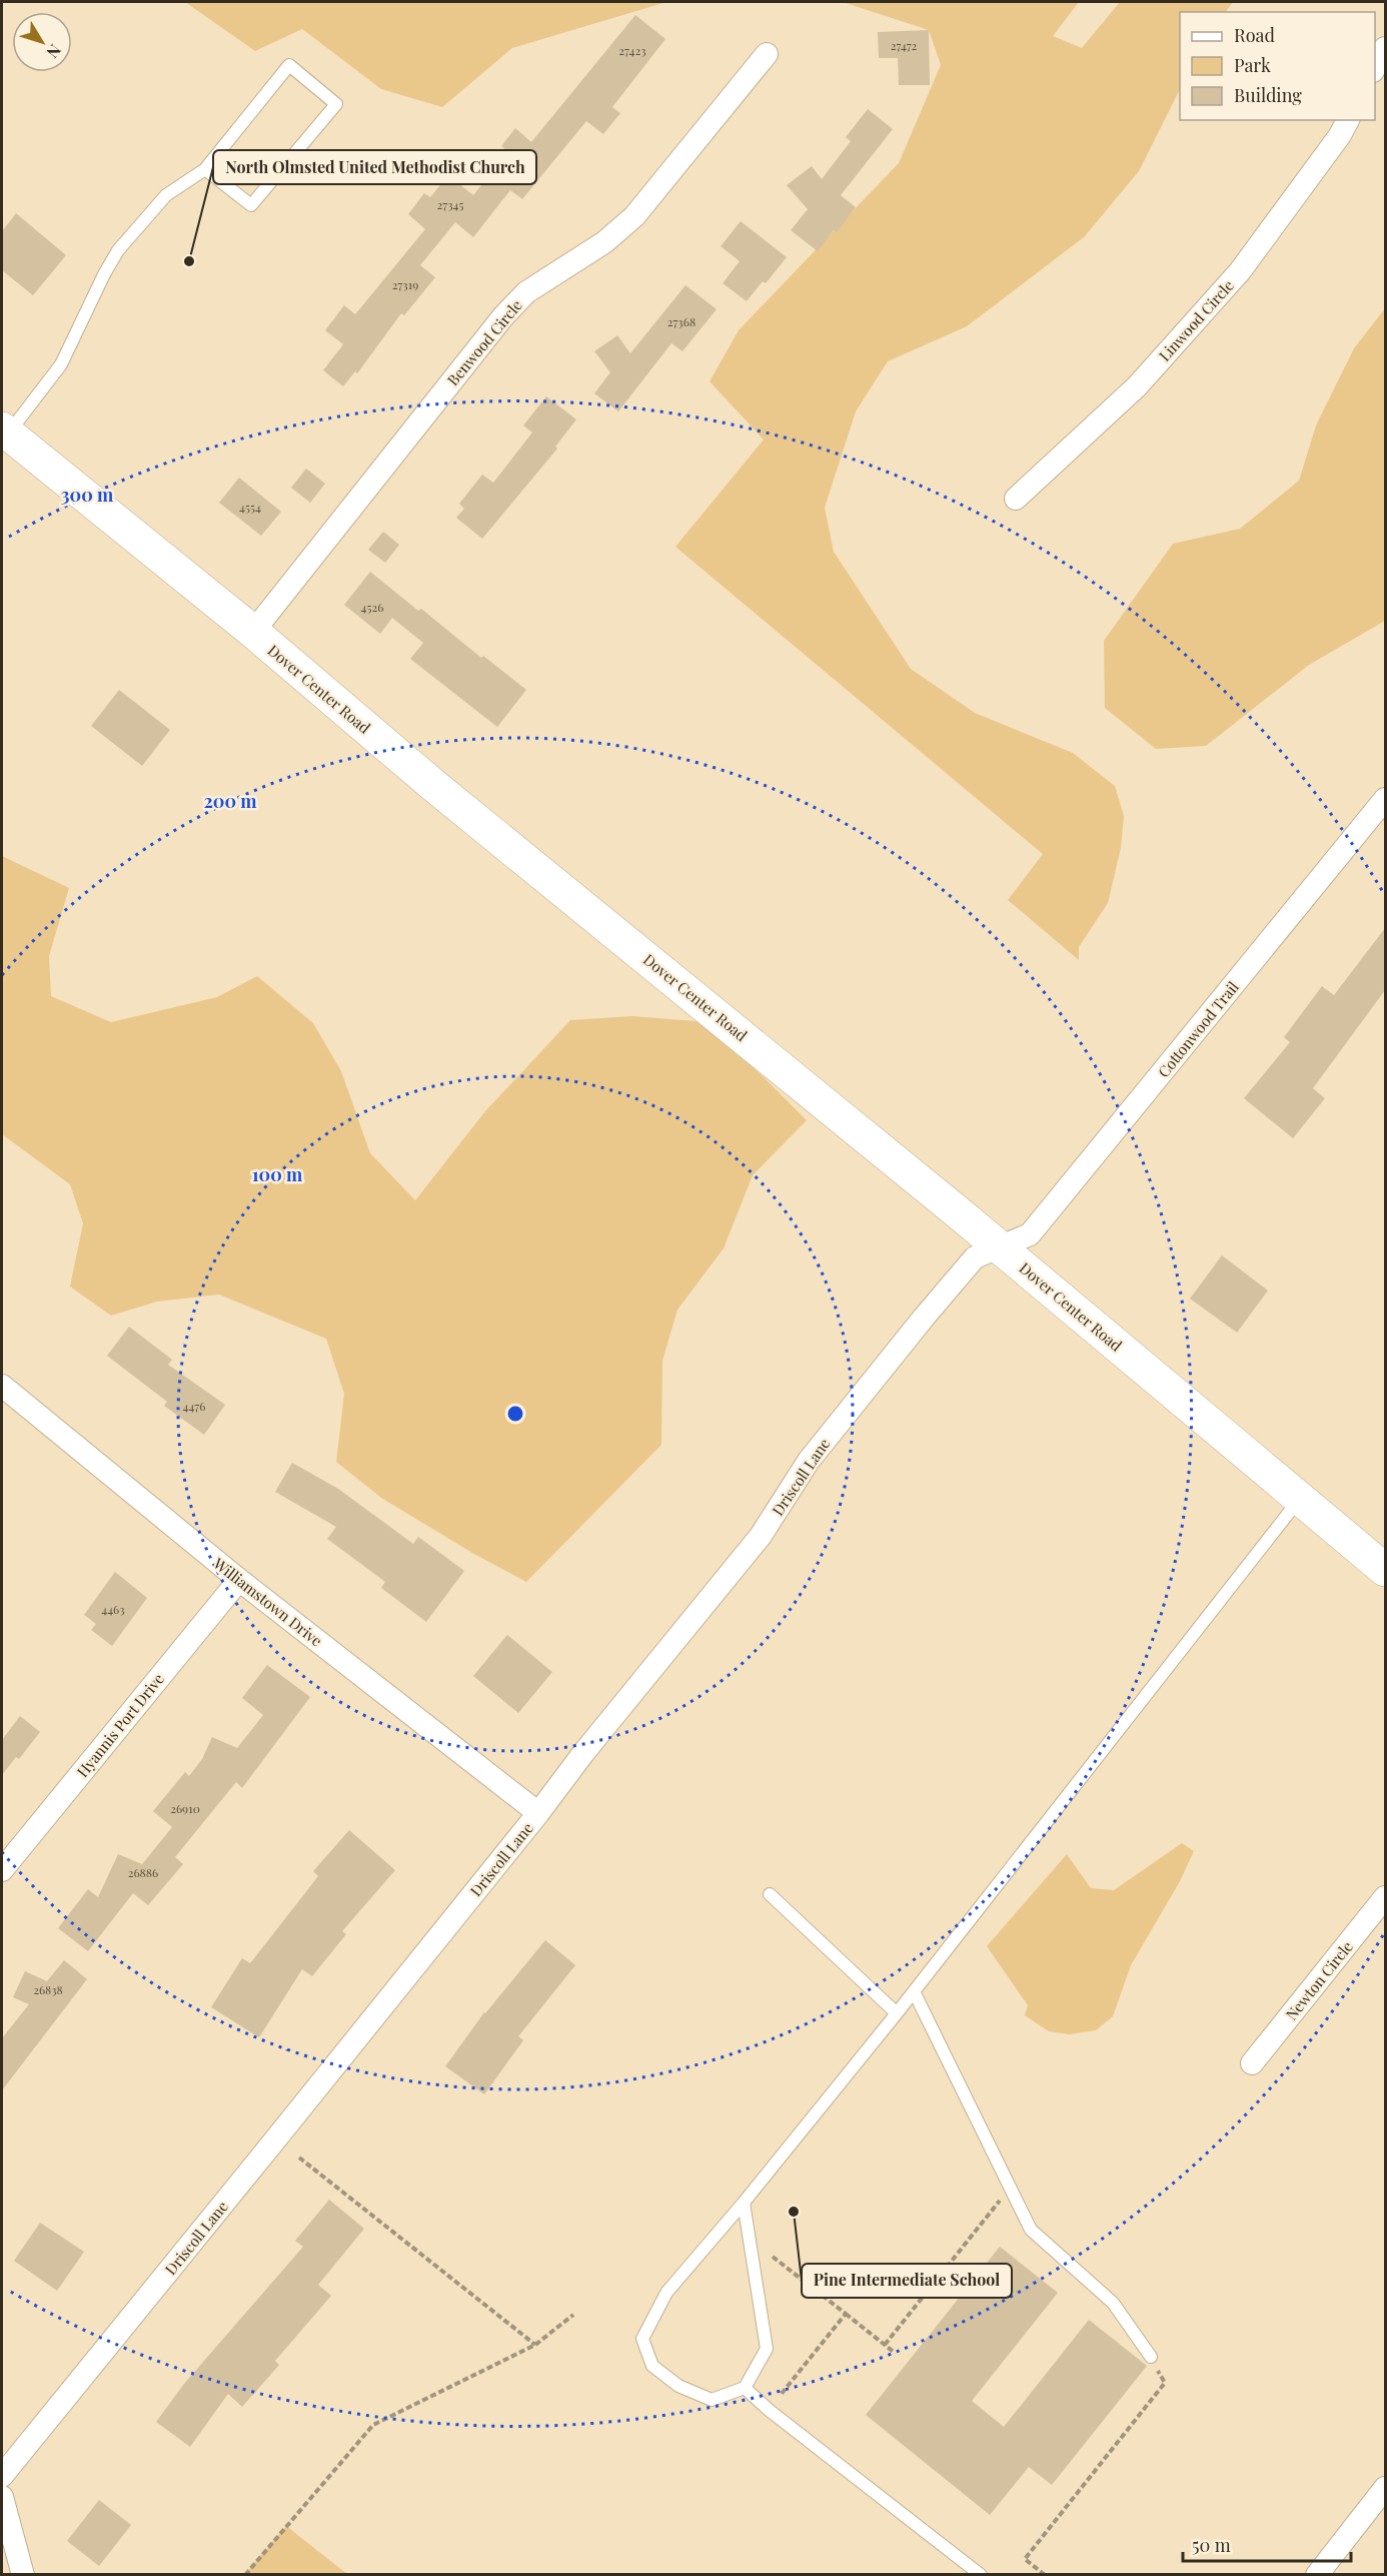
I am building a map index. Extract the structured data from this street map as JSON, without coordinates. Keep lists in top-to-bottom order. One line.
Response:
{"streets":{"street":["Linwood Circle","Benwood Circle","Dover Center Road","Cottonwood Trail","Driscoll Lane","Williamstown Drive","Hyannis Port Drive","Newton Circle"]},"crossings":[["Benwood Circle","Dover Center Road"],["Dover Center Road","Cottonwood Trail"],["Dover Center Road","Driscoll Lane"],["Cottonwood Trail","Driscoll Lane"],["Driscoll Lane","Williamstown Drive"],["Williamstown Drive","Hyannis Port Drive"]],"places":["North Olmsted United Methodist Church","Pine Intermediate School"],"house_numbers":["27472","27423","27345","27319","27368","4554","4526","4476","4463","26910","26886","26838"],"legend":["Road","Park","Building"],"scale_bar":"50 m","north":"bottom right","rings":["300 m","200 m","100 m"]}
